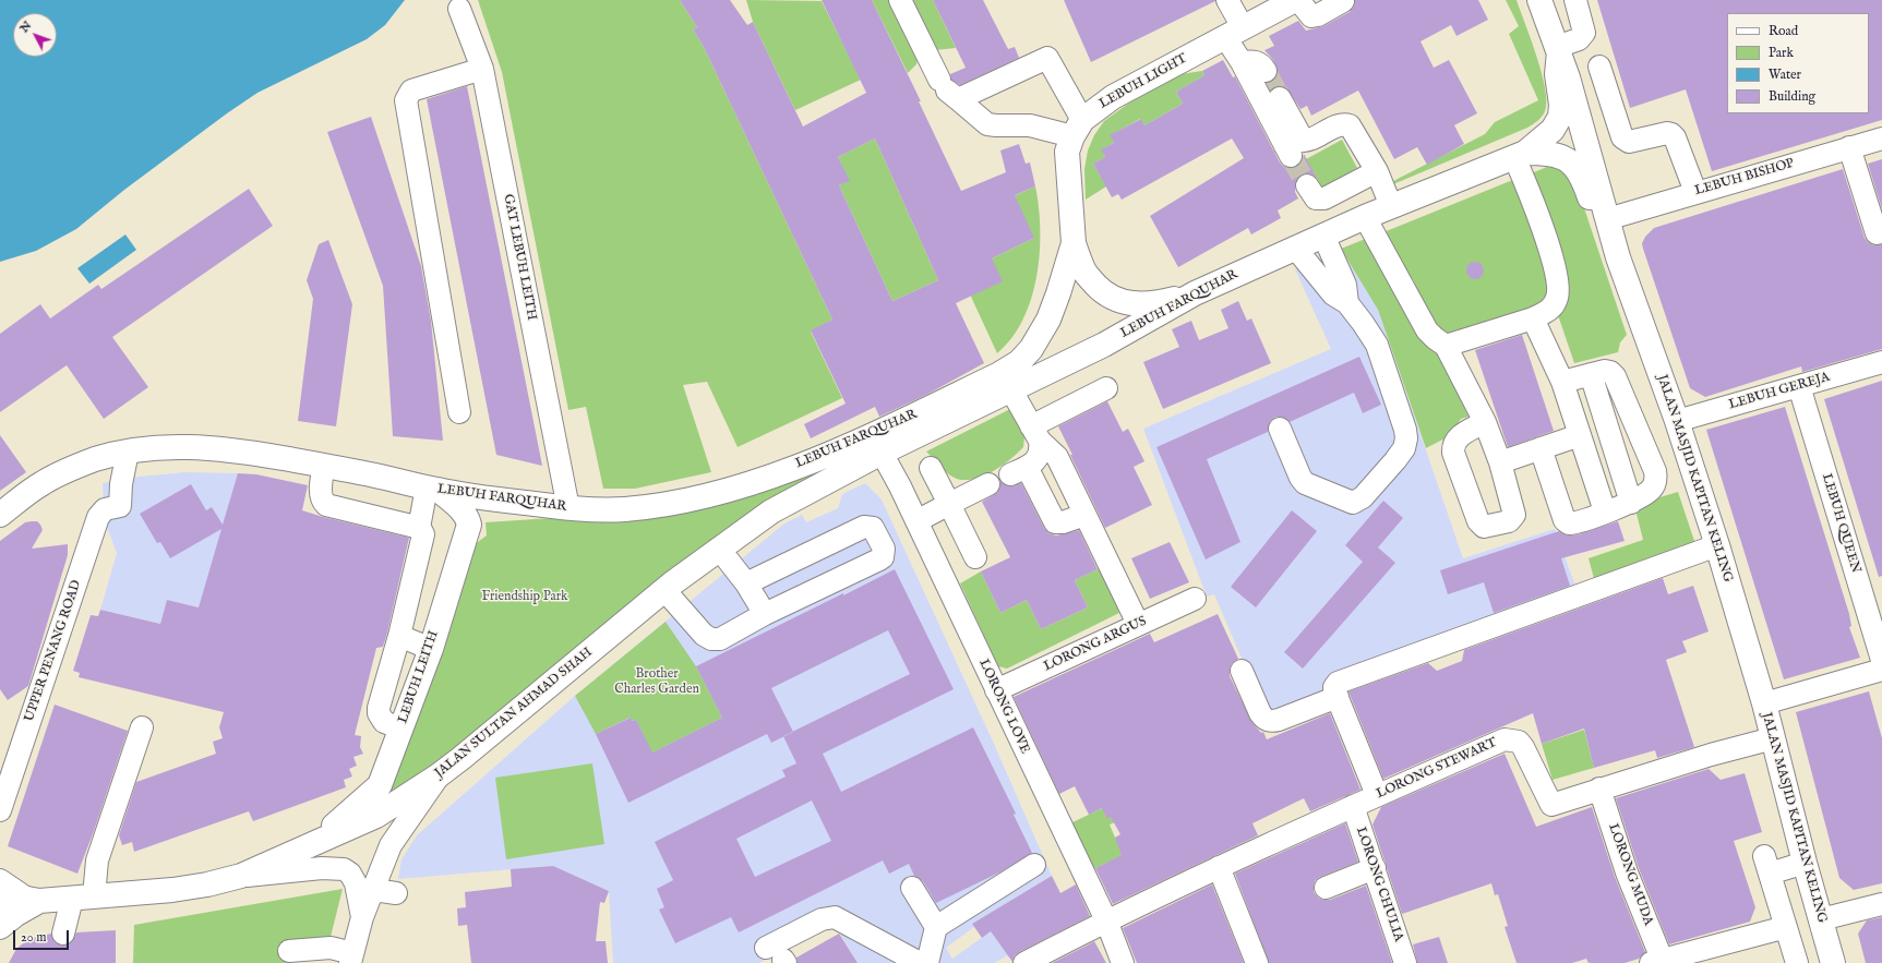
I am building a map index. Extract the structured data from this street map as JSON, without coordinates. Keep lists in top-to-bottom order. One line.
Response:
{"streets":{"main road":["LEBUH LIGHT","LEBUH FARQUHAR","JALAN MASJID KAPITAN KELING","LEBUH LEITH","JALAN SULTAN AHMAD SHAH"],"street":["LEBUH BISHOP","GAT LEBUH LEITH","LEBUH GEREJA","LEBUH QUEEN","LORONG ARGUS","UPPER PENANG ROAD","LORONG LOVE","LORONG STEWART","LORONG MUDA","LORONG CHULIA"]},"crossings":[["LEBUH BISHOP","LEBUH FARQUHAR"],["LEBUH BISHOP","JALAN MASJID KAPITAN KELING"],["GAT LEBUH LEITH","LEBUH FARQUHAR"],["LEBUH FARQUHAR","JALAN MASJID KAPITAN KELING"],["LEBUH FARQUHAR","UPPER PENANG ROAD"],["LEBUH FARQUHAR","LEBUH LEITH"],["LEBUH FARQUHAR","LORONG LOVE"],["LEBUH FARQUHAR","JALAN SULTAN AHMAD SHAH"],["LEBUH GEREJA","JALAN MASJID KAPITAN KELING"],["LEBUH GEREJA","LEBUH QUEEN"],["JALAN MASJID KAPITAN KELING","LORONG STEWART"],["LORONG ARGUS","LORONG LOVE"],["LEBUH LEITH","JALAN SULTAN AHMAD SHAH"],["LORONG LOVE","LORONG STEWART"],["LORONG STEWART","LORONG MUDA"],["LORONG STEWART","LORONG CHULIA"]],"parks":["Friendship Park","Brother Charles Garden"],"legend":["Road","Park","Water","Building"],"scale_bar":"20 m","north":"top left"}
